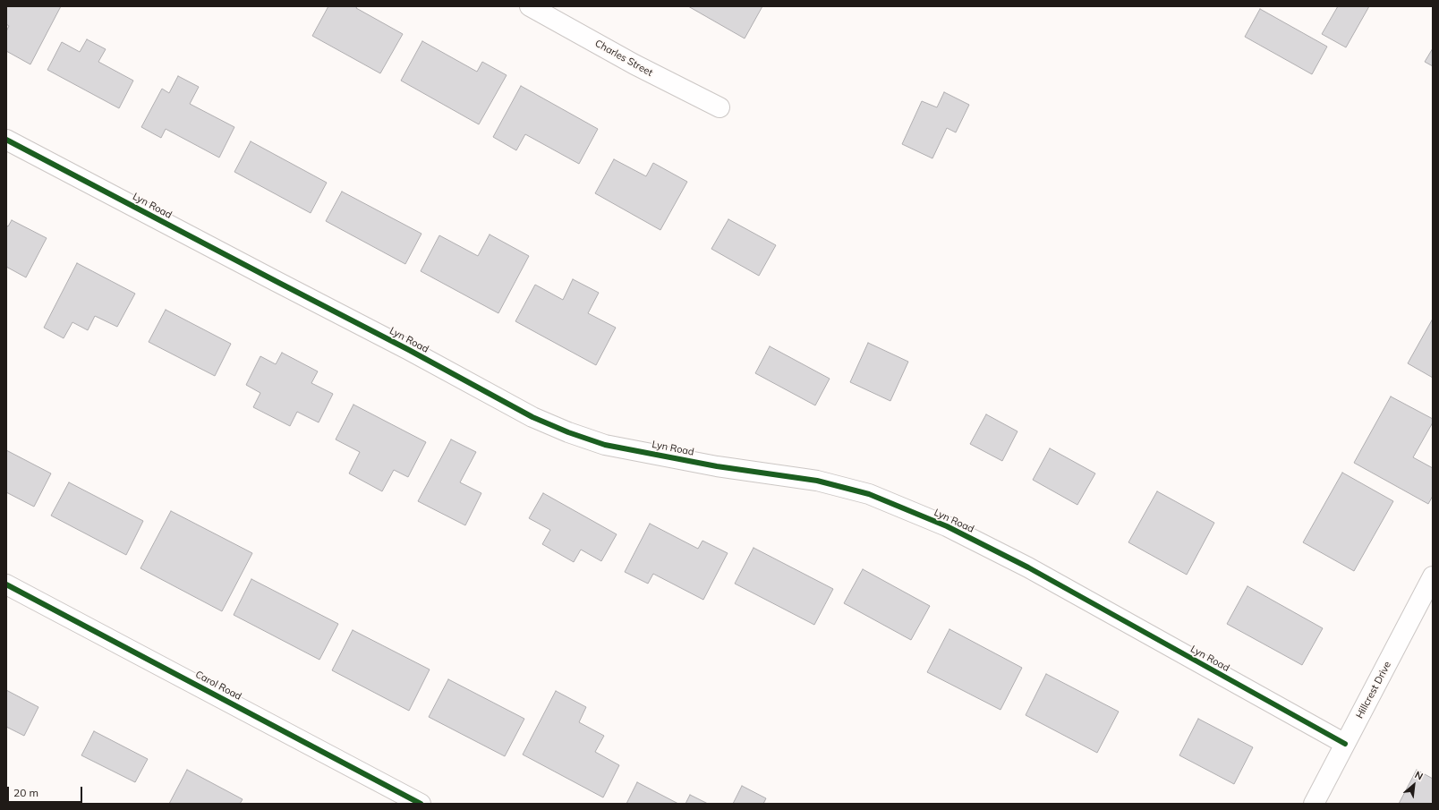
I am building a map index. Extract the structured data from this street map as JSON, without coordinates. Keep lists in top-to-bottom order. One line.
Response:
{"streets":{"street":["Charles Street","Lyn Road","Carol Road","Hillcrest Drive"]},"crossings":[["Lyn Road","Hillcrest Drive"]],"scale_bar":"20 m","north":"top right"}
